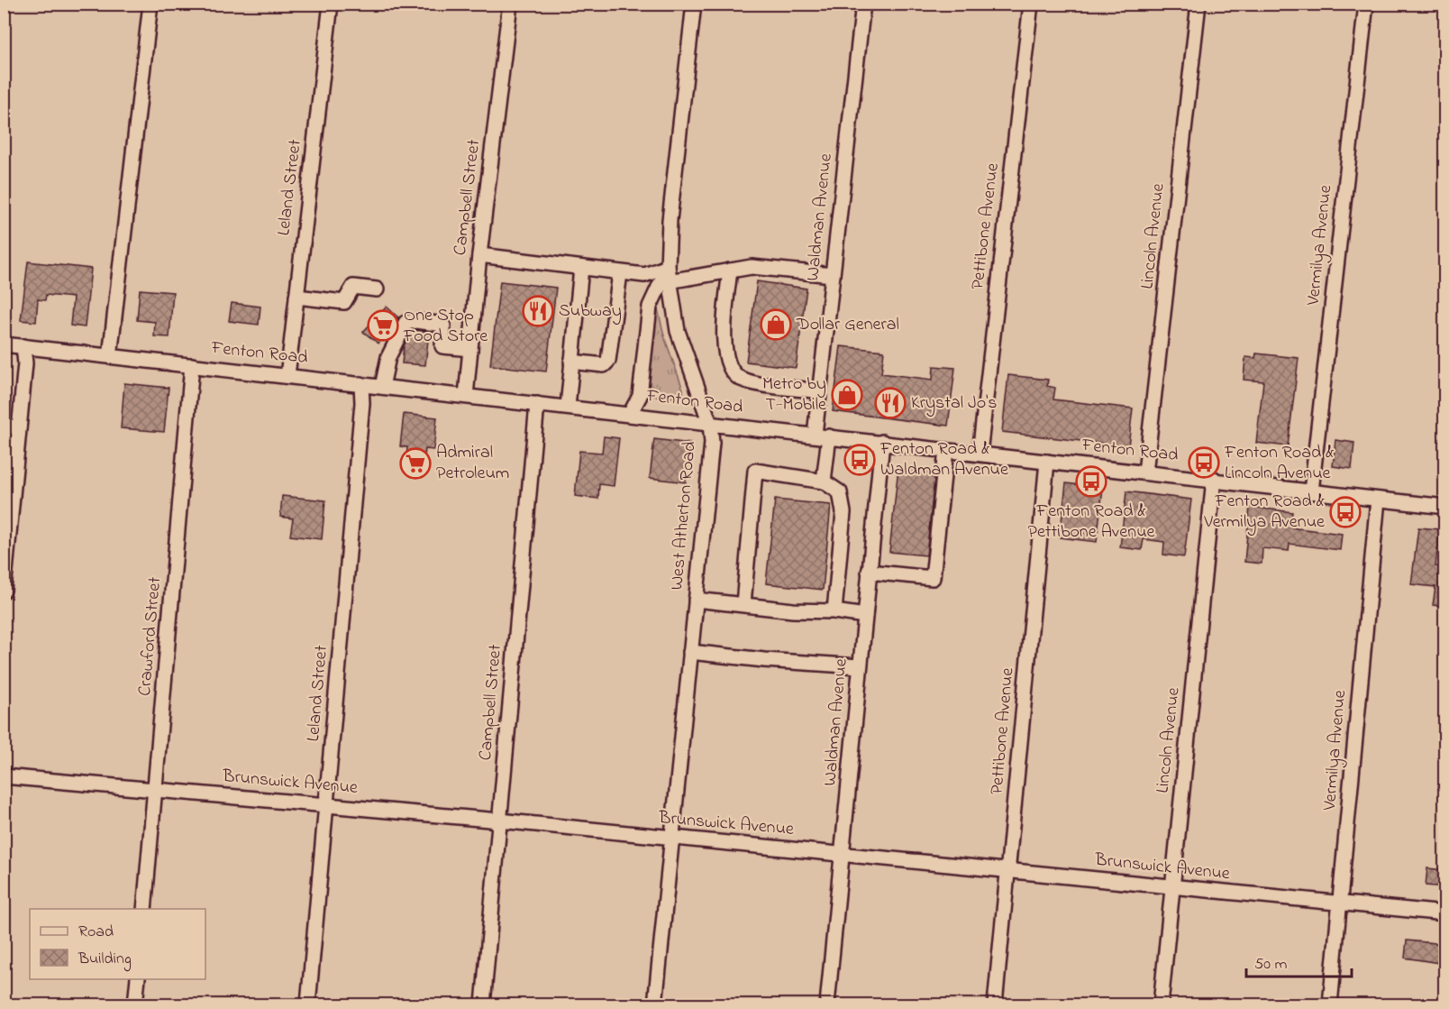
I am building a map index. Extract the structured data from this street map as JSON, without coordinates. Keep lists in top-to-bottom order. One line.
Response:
{"streets":{"street":["Leland Street","Campbell Street","Waldman Avenue","Pettibone Avenue","Lincoln Avenue","Vermilya Avenue","Fenton Road","West Atherton Road","Crawford Street","Brunswick Avenue"]},"crossings":[["Leland Street","Fenton Road"],["Leland Street","Brunswick Avenue"],["Campbell Street","Fenton Road"],["Campbell Street","Brunswick Avenue"],["Waldman Avenue","Fenton Road"],["Waldman Avenue","Brunswick Avenue"],["Pettibone Avenue","Fenton Road"],["Pettibone Avenue","Brunswick Avenue"],["Lincoln Avenue","Fenton Road"],["Lincoln Avenue","Brunswick Avenue"],["Vermilya Avenue","Fenton Road"],["Vermilya Avenue","Brunswick Avenue"],["Fenton Road","West Atherton Road"],["Fenton Road","Crawford Street"],["West Atherton Road","Brunswick Avenue"],["Crawford Street","Brunswick Avenue"]],"places":{"restaurant":["Subway","Krystal Jo's"],"shop":["Dollar General","Metro by T-Mobile"],"supermarket":["One Stop Food Store","Admiral Petroleum"],"bus stop":["Fenton Road & Waldman Avenue","Fenton Road & Lincoln Avenue","Fenton Road & Pettibone Avenue","Fenton Road & Vermilya Avenue"]},"legend":["Road","Building"],"scale_bar":"50 m"}
